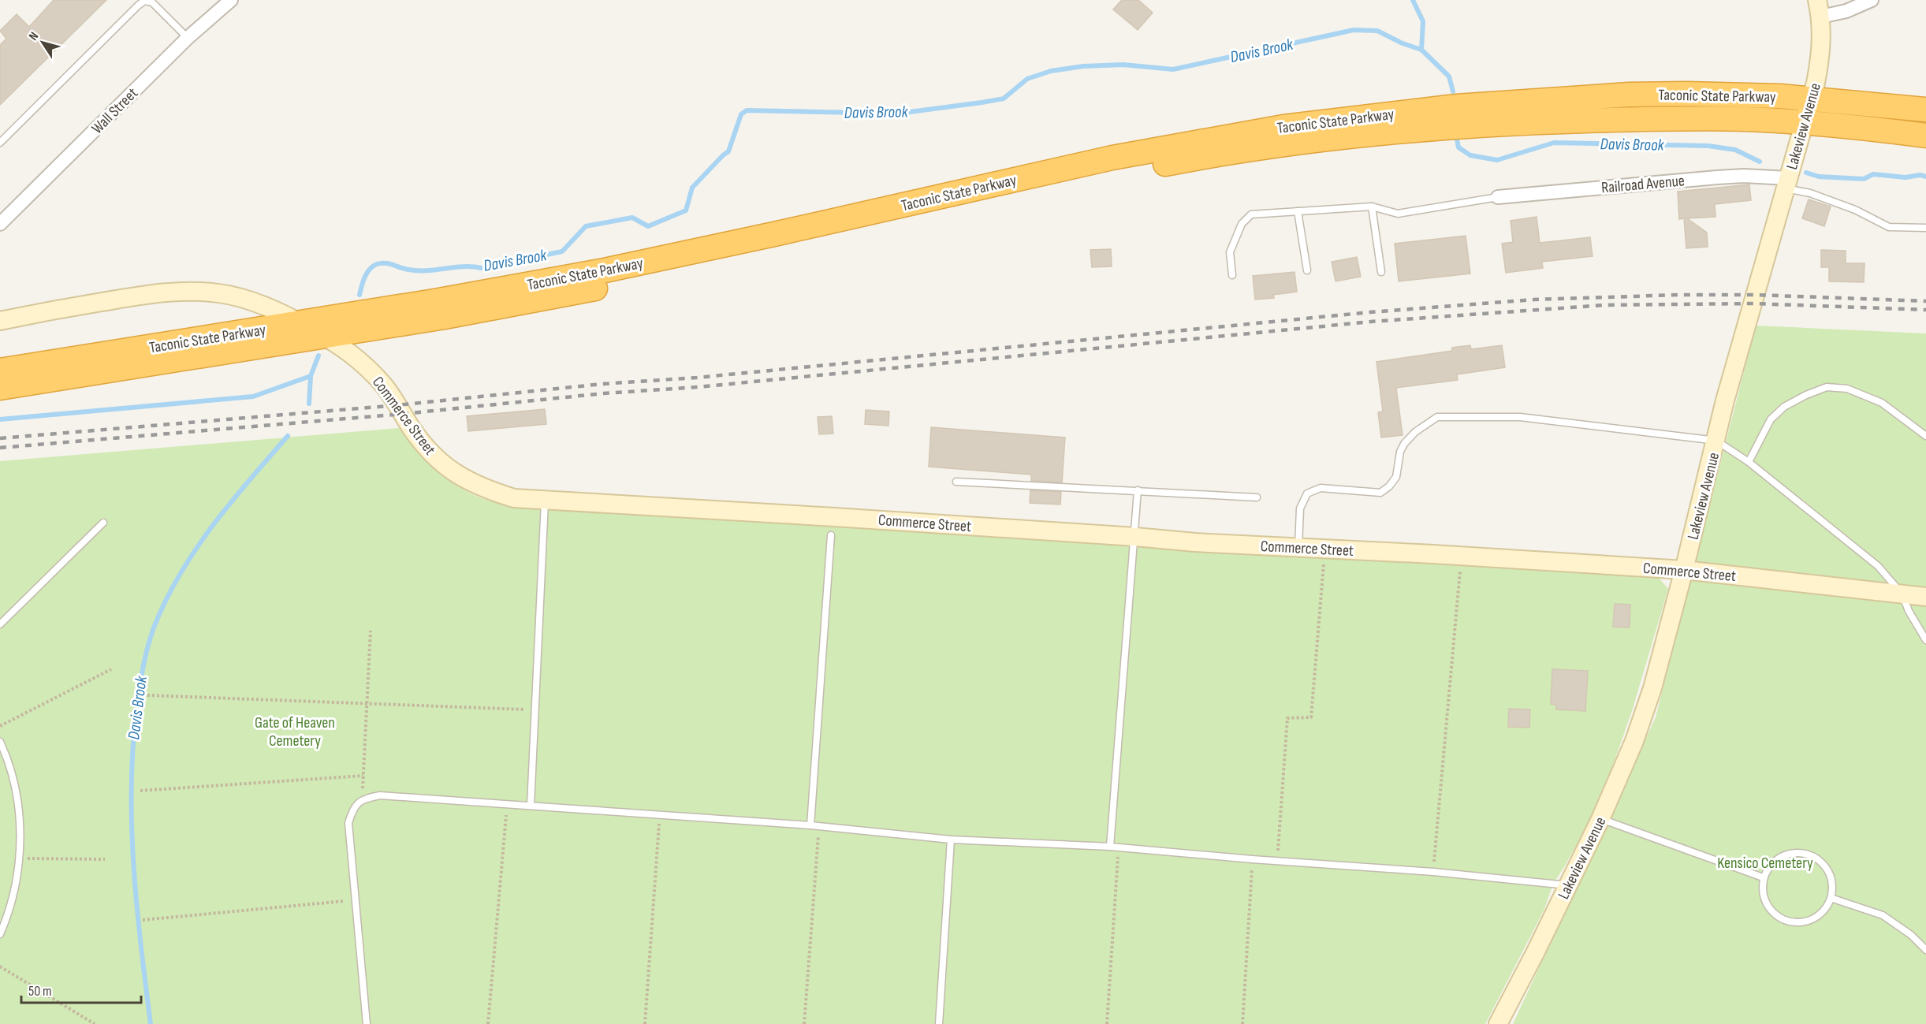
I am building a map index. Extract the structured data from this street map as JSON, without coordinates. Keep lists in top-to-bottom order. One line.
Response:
{"streets":{"highway":["Taconic State Parkway"],"street":["Wall Street","Lakeview Avenue","Railroad Avenue","Commerce Street"]},"crossings":[["Taconic State Parkway","Lakeview Avenue"],["Taconic State Parkway","Commerce Street"],["Lakeview Avenue","Railroad Avenue"],["Lakeview Avenue","Commerce Street"]],"water":["Davis Brook"],"parks":["Gate of Heaven Cemetery","Kensico Cemetery"],"scale_bar":"50 m","north":"top left"}
